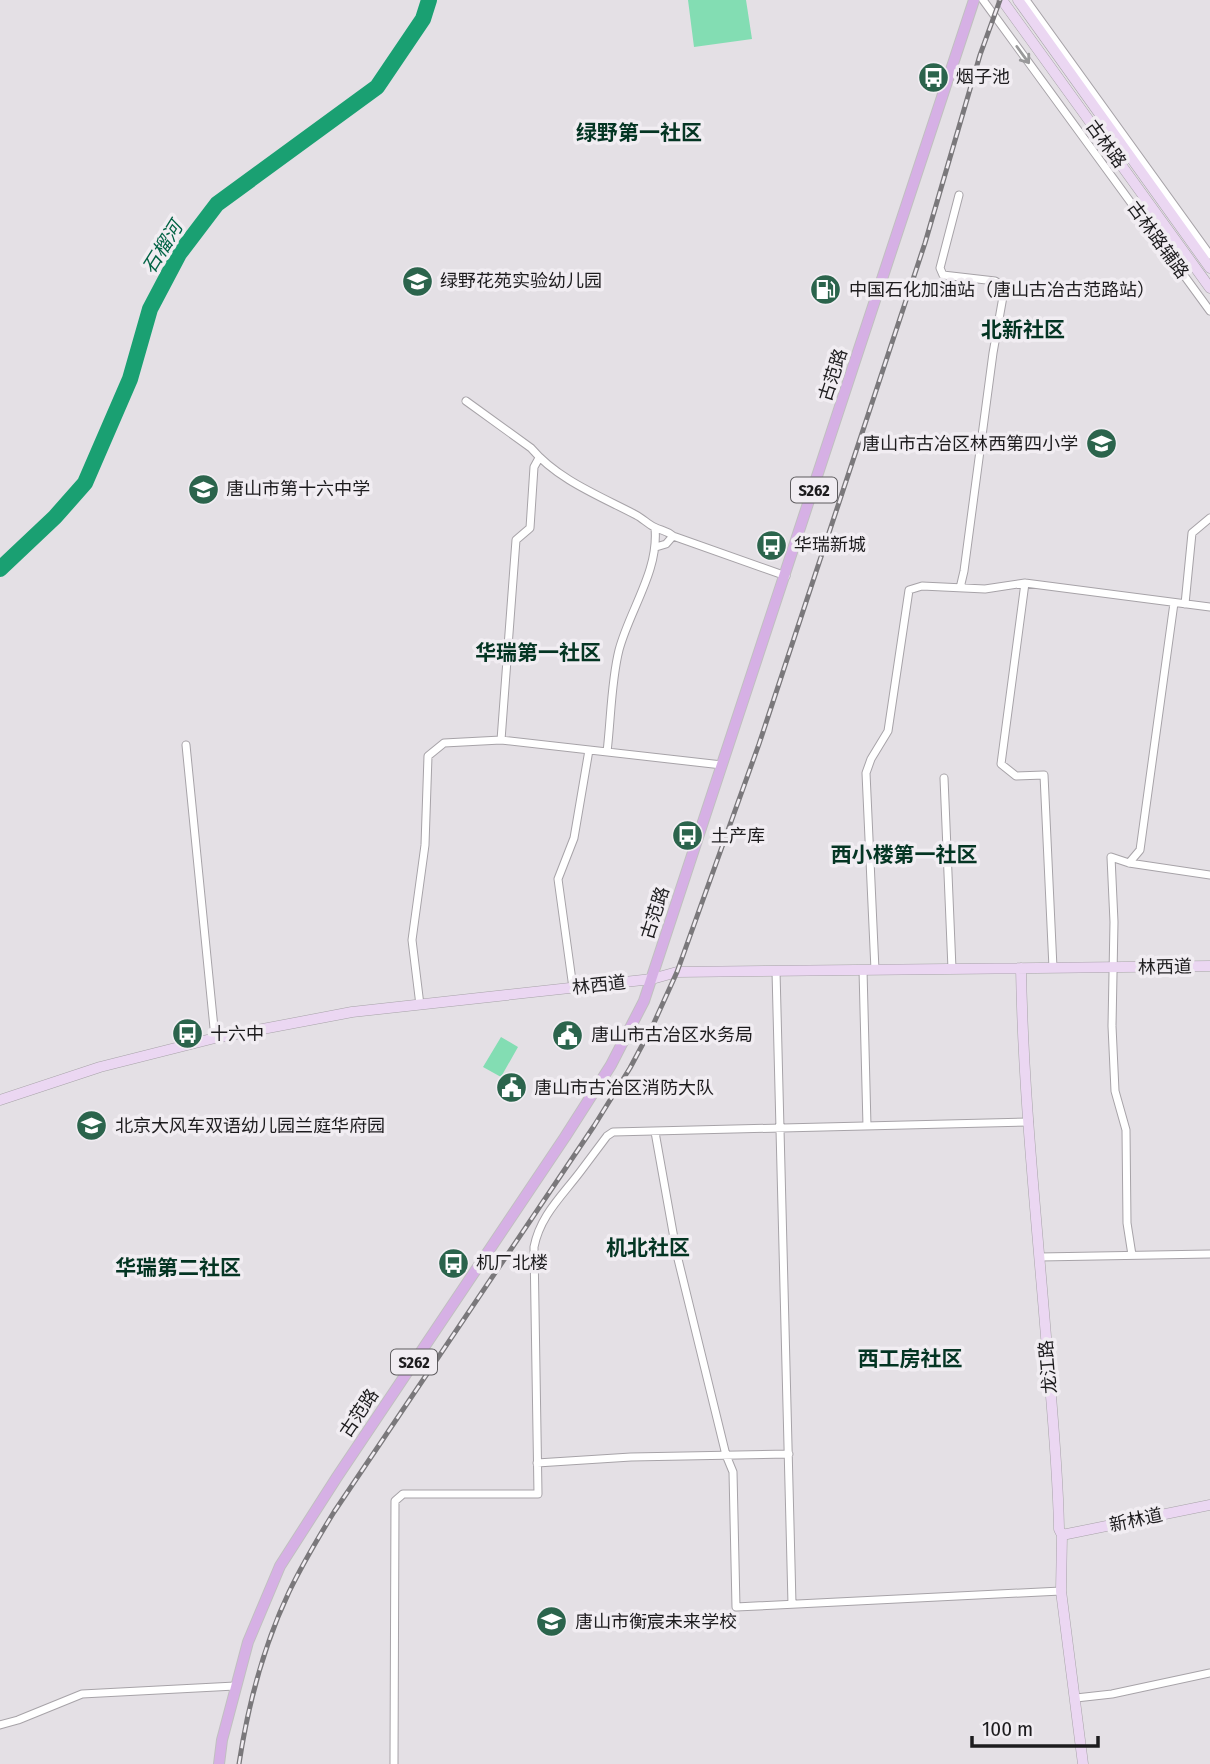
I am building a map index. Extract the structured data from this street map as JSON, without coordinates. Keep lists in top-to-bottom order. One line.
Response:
{"streets":{"main road":["古范路","S262"],"street":["古林路","古林路辅路","林西道","龙江路","新林道"]},"crossings":[["古范路","林西道"],["林西道","龙江路"],["龙江路","新林道"]],"districts":["绿野第一社区","北新社区","华瑞第一社区","西小楼第一社区","机北社区","华瑞第二社区","西工房社区"],"water":["石榴河"],"places":{"bus stop":["烟子池","华瑞新城","土产库","十六中","机厂北楼"],"school or university":["绿野花苑实验幼儿园","唐山市古冶区林西第四小学","唐山市第十六中学","北京大风车双语幼儿园兰庭华府园","唐山市衡宸未来学校"],"fuel station":["中国石化加油站（唐山古冶古范路站）"],"public building":["唐山市古冶区水务局","唐山市古冶区消防大队"]},"scale_bar":"100 m"}
